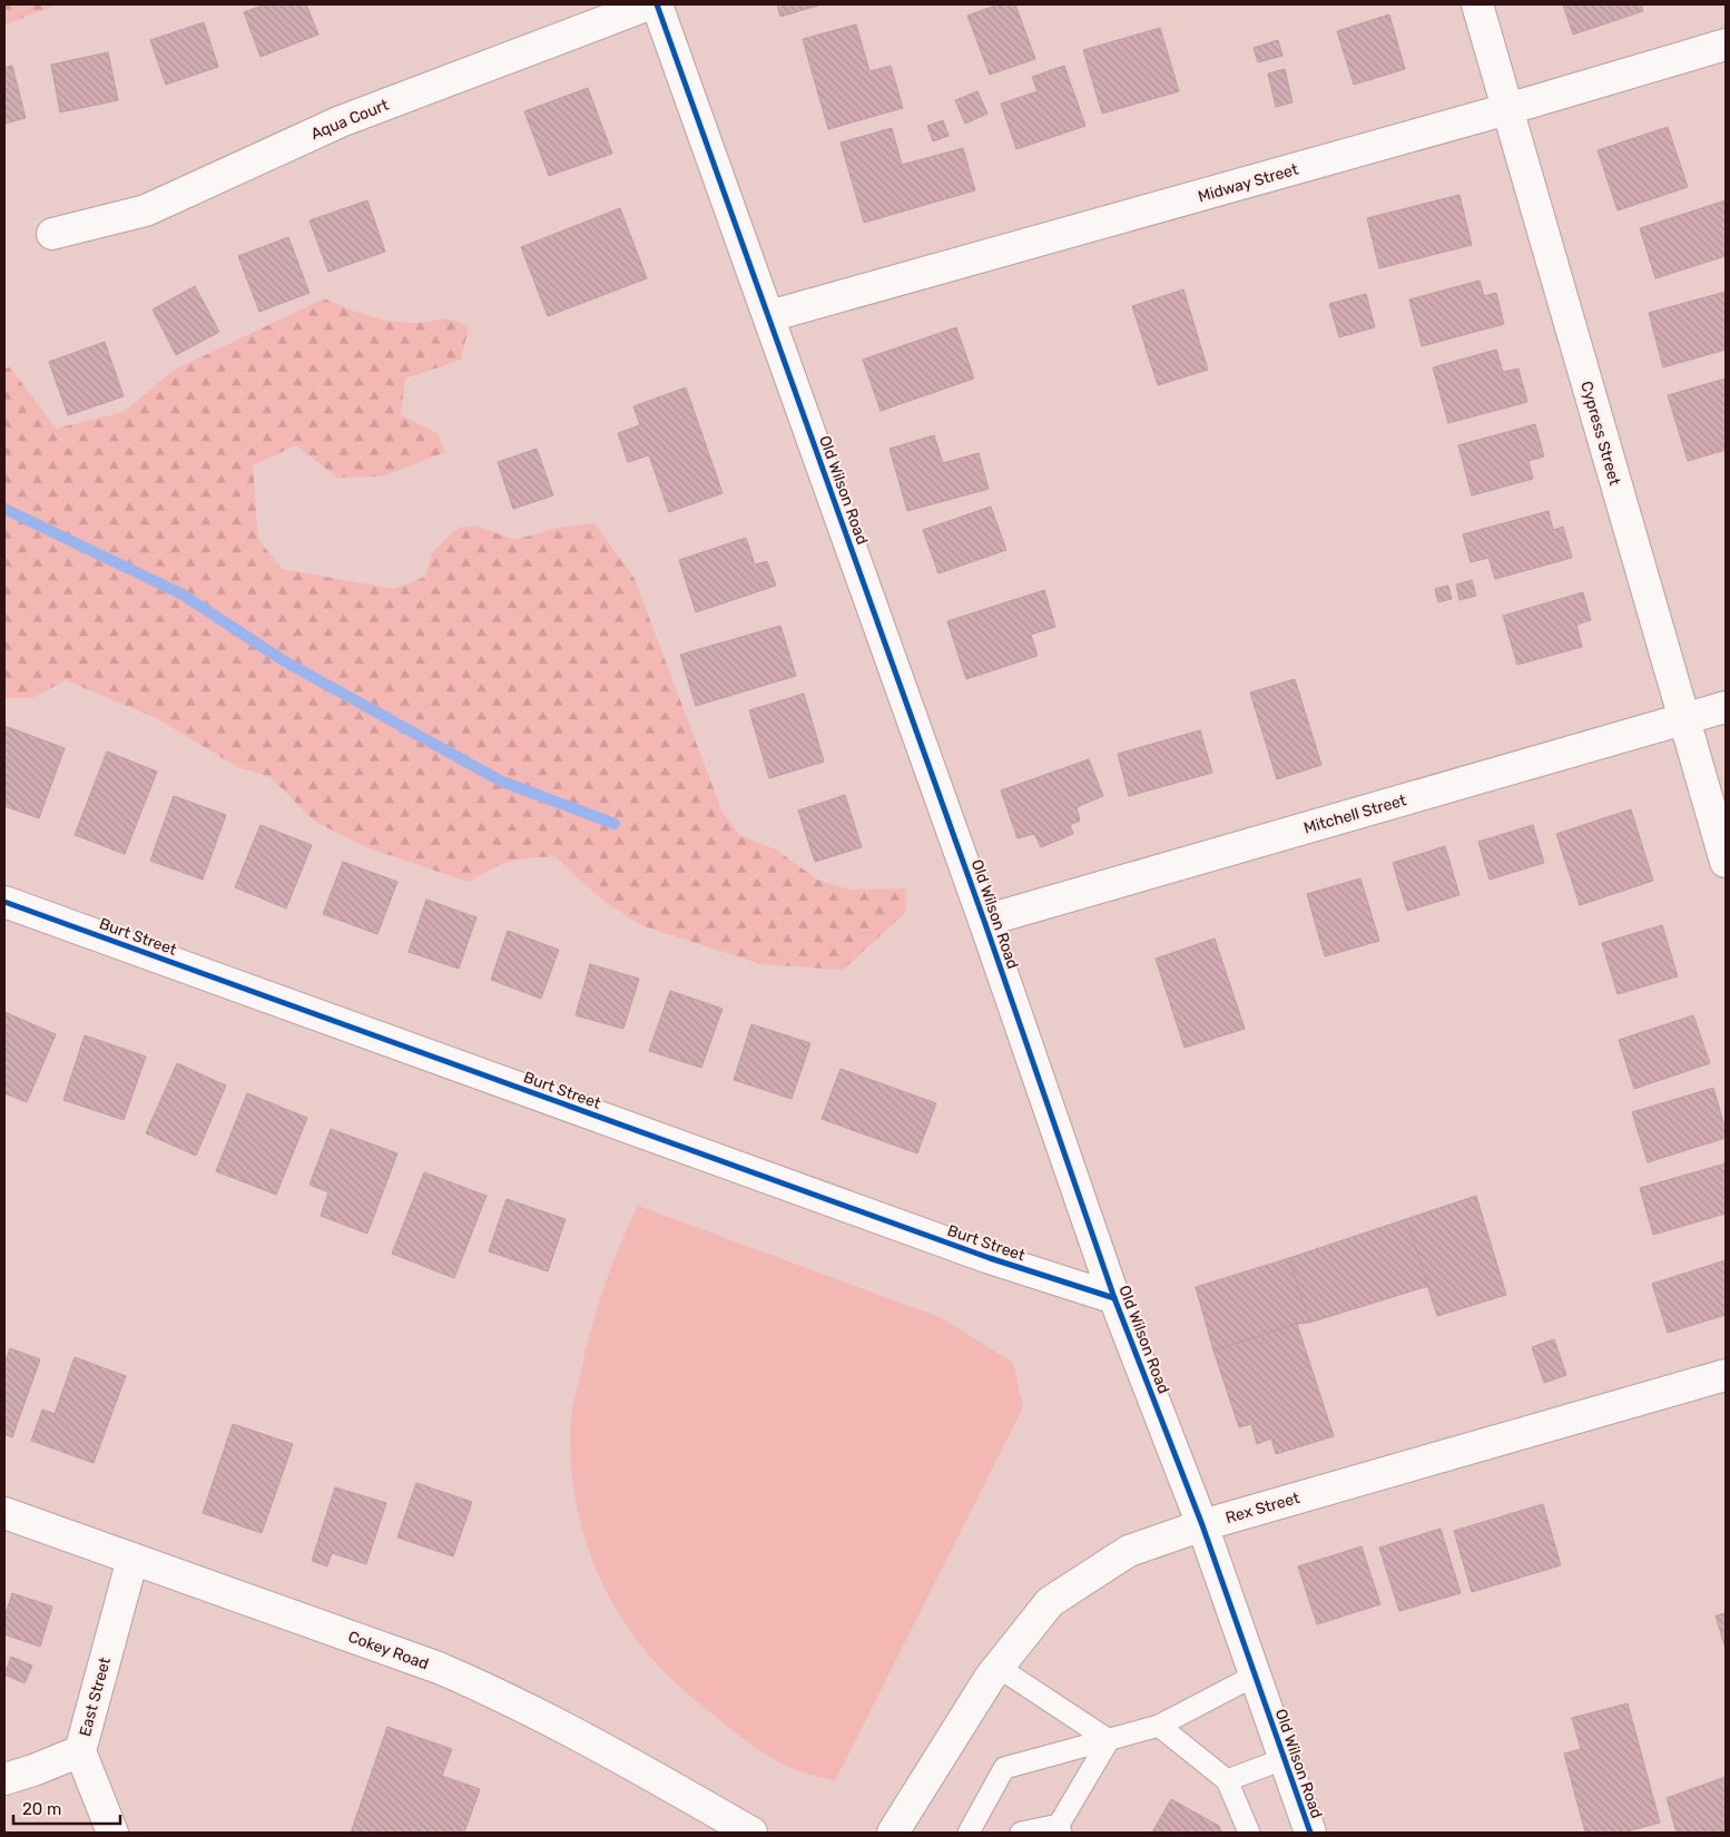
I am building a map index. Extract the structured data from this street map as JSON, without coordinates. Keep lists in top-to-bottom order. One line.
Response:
{"streets":{"street":["Aqua Court","Midway Street","Cypress Street","Old Wilson Road","Mitchell Street","Burt Street","Rex Street","Cokey Road","East Street"]},"crossings":[["Midway Street","Cypress Street"],["Midway Street","Old Wilson Road"],["Cypress Street","Mitchell Street"],["Old Wilson Road","Mitchell Street"],["Old Wilson Road","Burt Street"],["Old Wilson Road","Rex Street"],["Cokey Road","East Street"]],"scale_bar":"20 m"}
